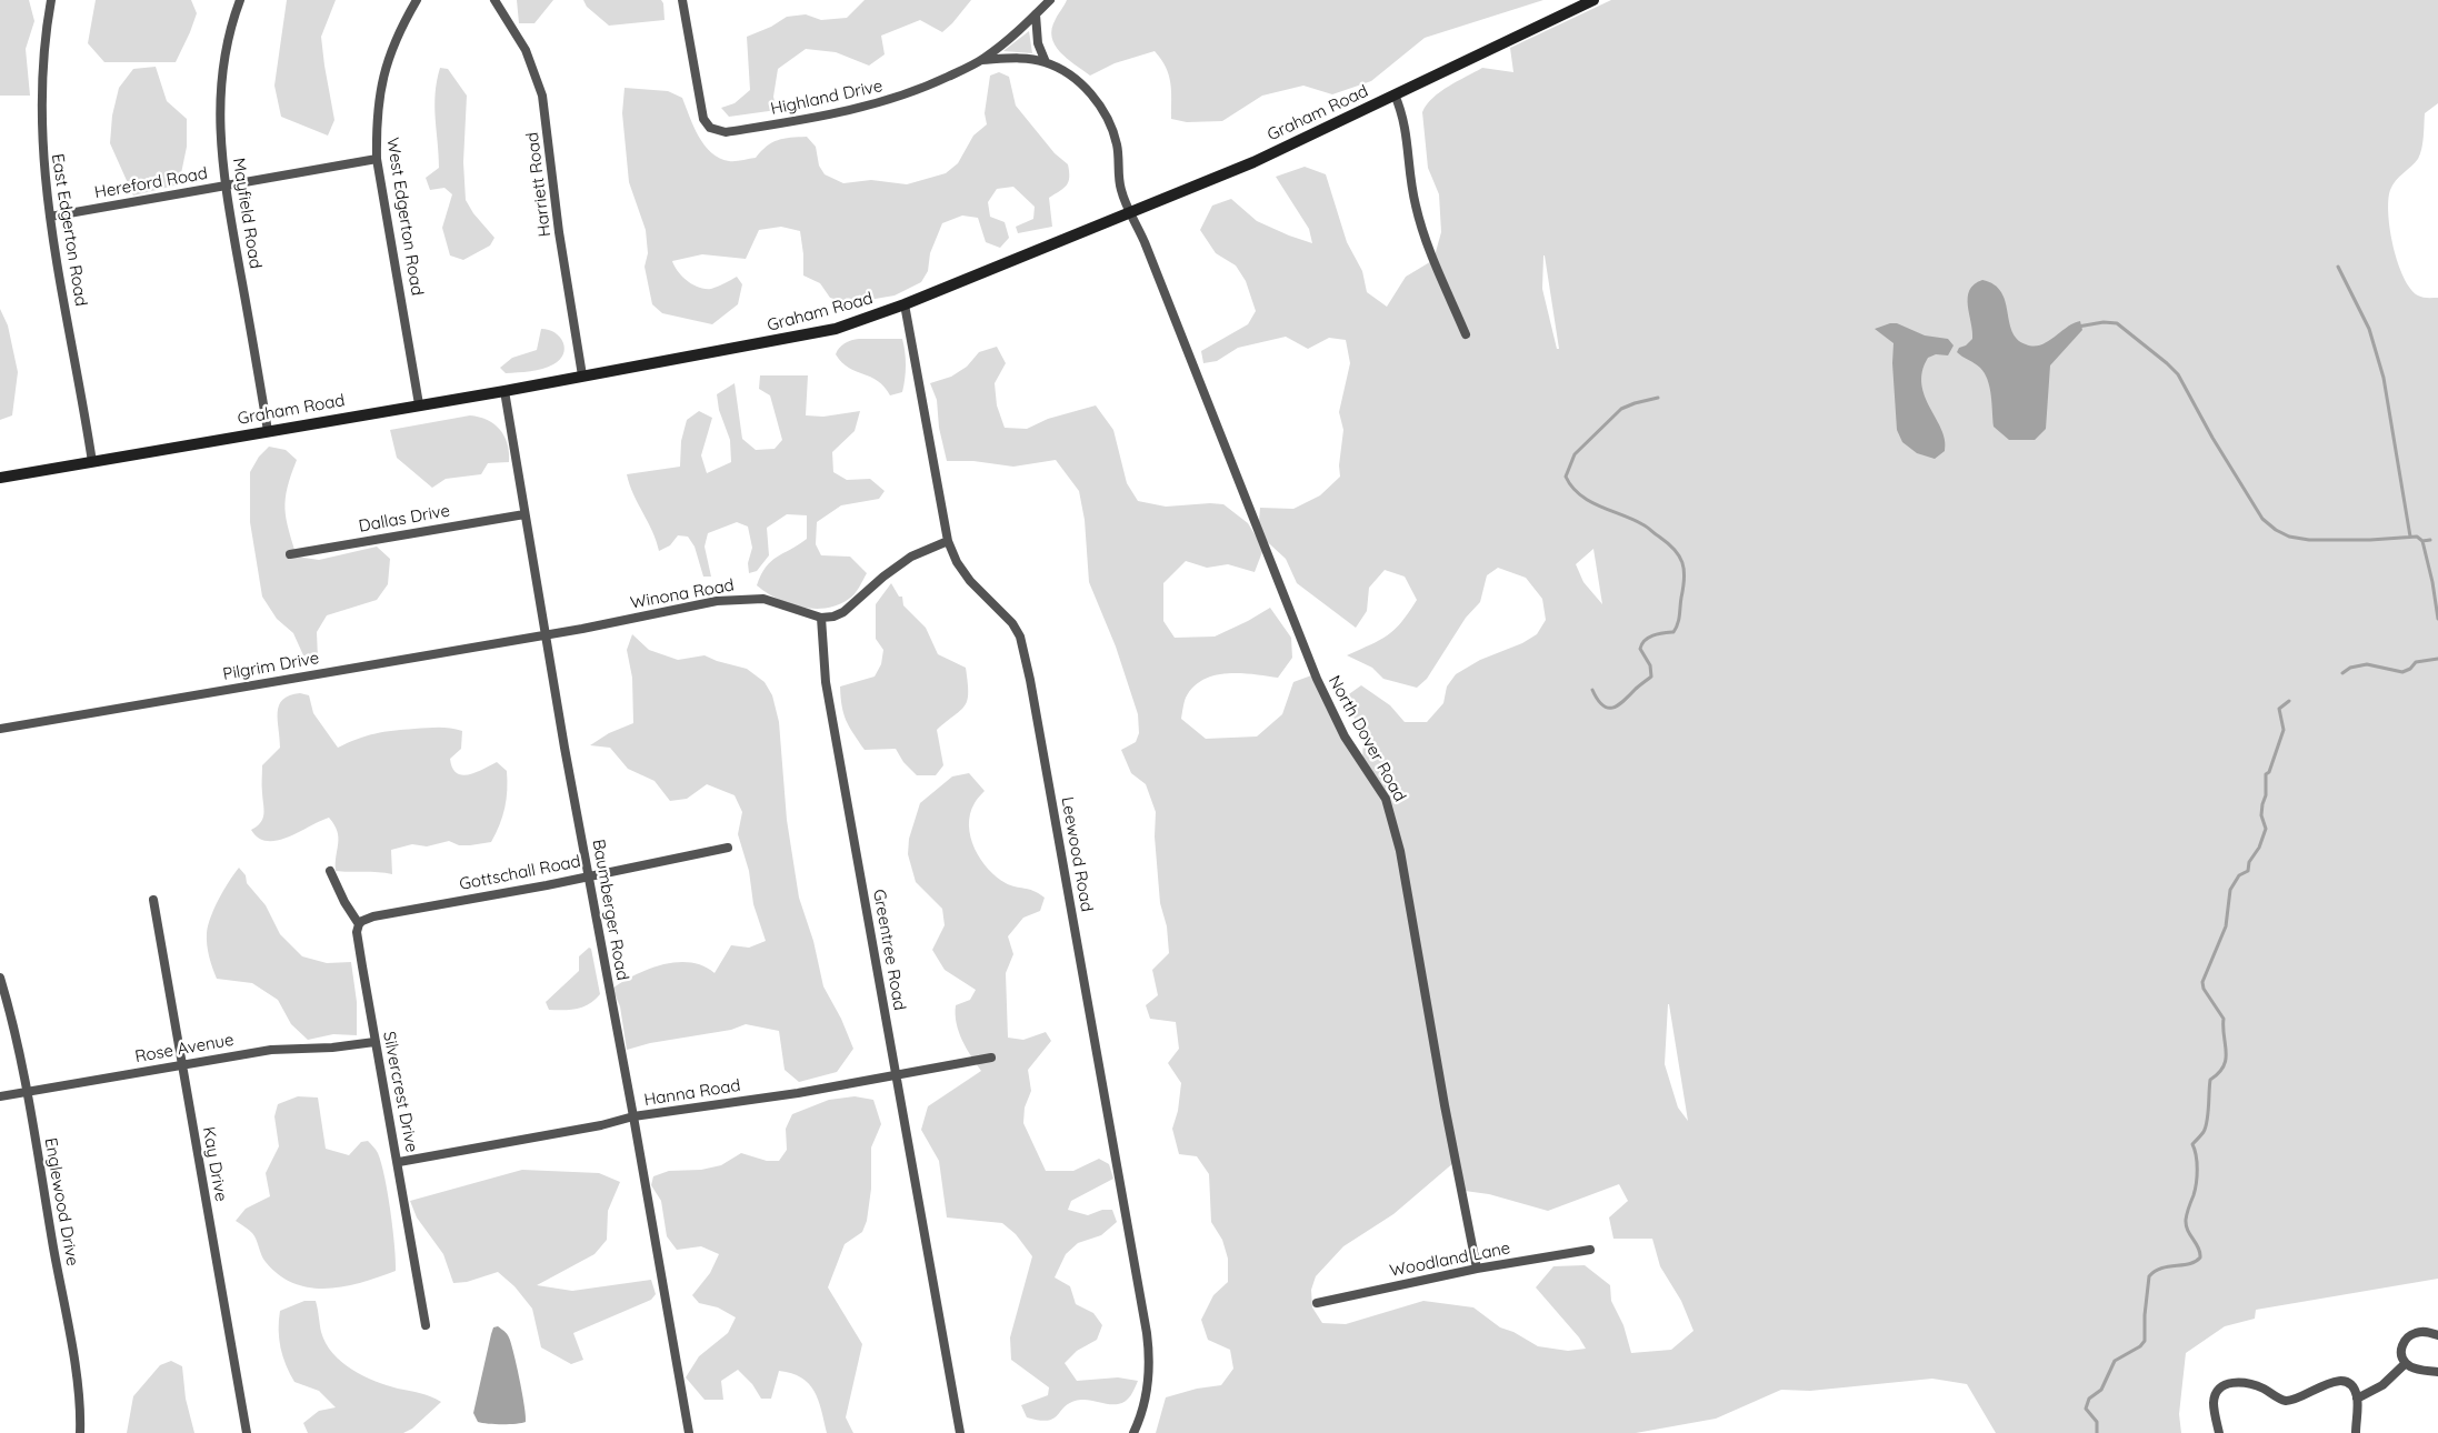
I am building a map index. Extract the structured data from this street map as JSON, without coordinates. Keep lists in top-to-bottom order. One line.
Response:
{"streets":{"main road":["Graham Road"],"street":["Highland Drive","Hereford Road","Harriett Road","Mayfield Road","West Edgerton Road","East Edgerton Road","Dallas Drive","Winona Road","Pilgrim Drive","North Dover Road","Leewood Road","Gottschall Road","Baumberger Road","Greentree Road","Rose Avenue","Silvercrest Drive","Hanna Road","Kay Drive","Englewood Drive","Woodland Lane"]},"crossings":[["Graham Road","Harriett Road"],["Graham Road","Mayfield Road"],["Graham Road","West Edgerton Road"],["Graham Road","East Edgerton Road"],["Graham Road","North Dover Road"],["Graham Road","Leewood Road"],["Graham Road","Baumberger Road"],["Hereford Road","Mayfield Road"],["Hereford Road","West Edgerton Road"],["Hereford Road","East Edgerton Road"],["Dallas Drive","Baumberger Road"],["Winona Road","Pilgrim Drive"],["Winona Road","Baumberger Road"],["Winona Road","Greentree Road"],["Pilgrim Drive","Baumberger Road"],["North Dover Road","Woodland Lane"],["Gottschall Road","Baumberger Road"],["Gottschall Road","Silvercrest Drive"],["Baumberger Road","Hanna Road"],["Greentree Road","Hanna Road"],["Rose Avenue","Silvercrest Drive"],["Rose Avenue","Kay Drive"],["Rose Avenue","Englewood Drive"],["Silvercrest Drive","Hanna Road"]]}
